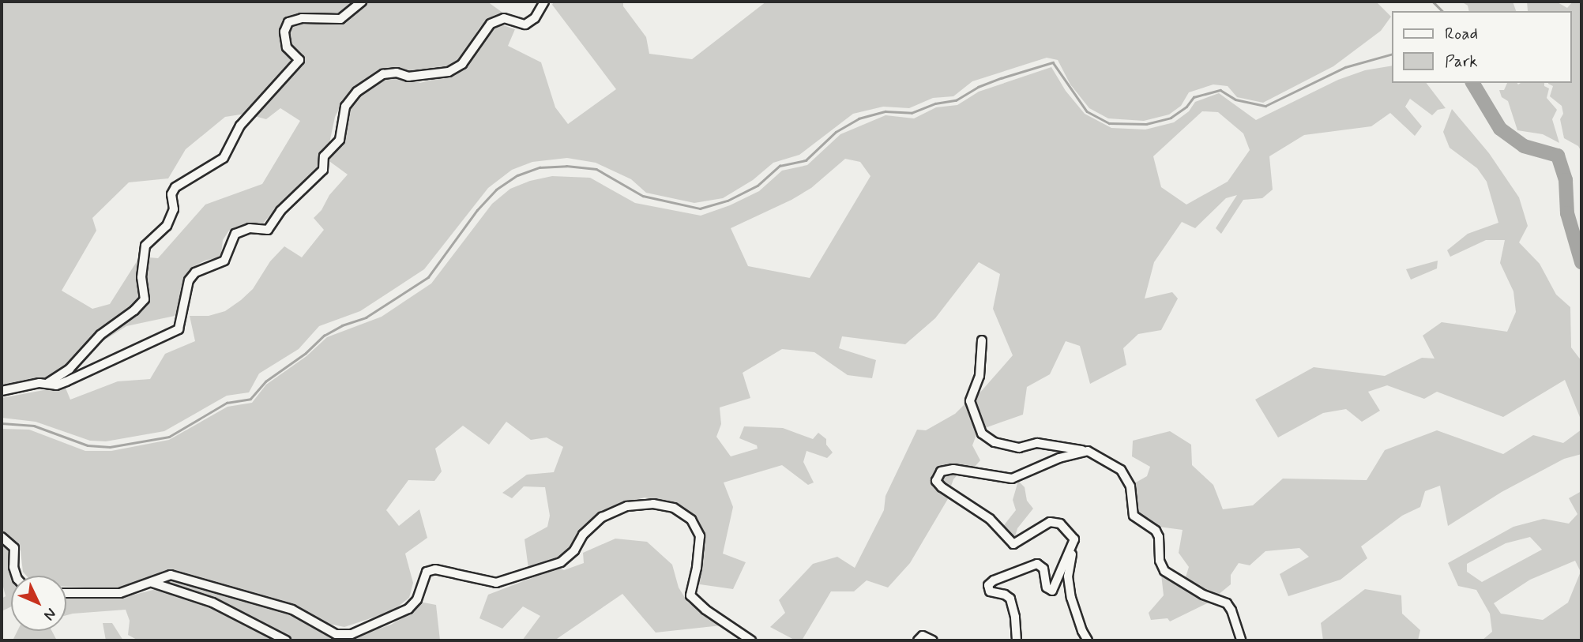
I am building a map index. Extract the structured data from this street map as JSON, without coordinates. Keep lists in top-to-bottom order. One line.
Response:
{"legend":["Road","Park"],"north":"bottom right"}
